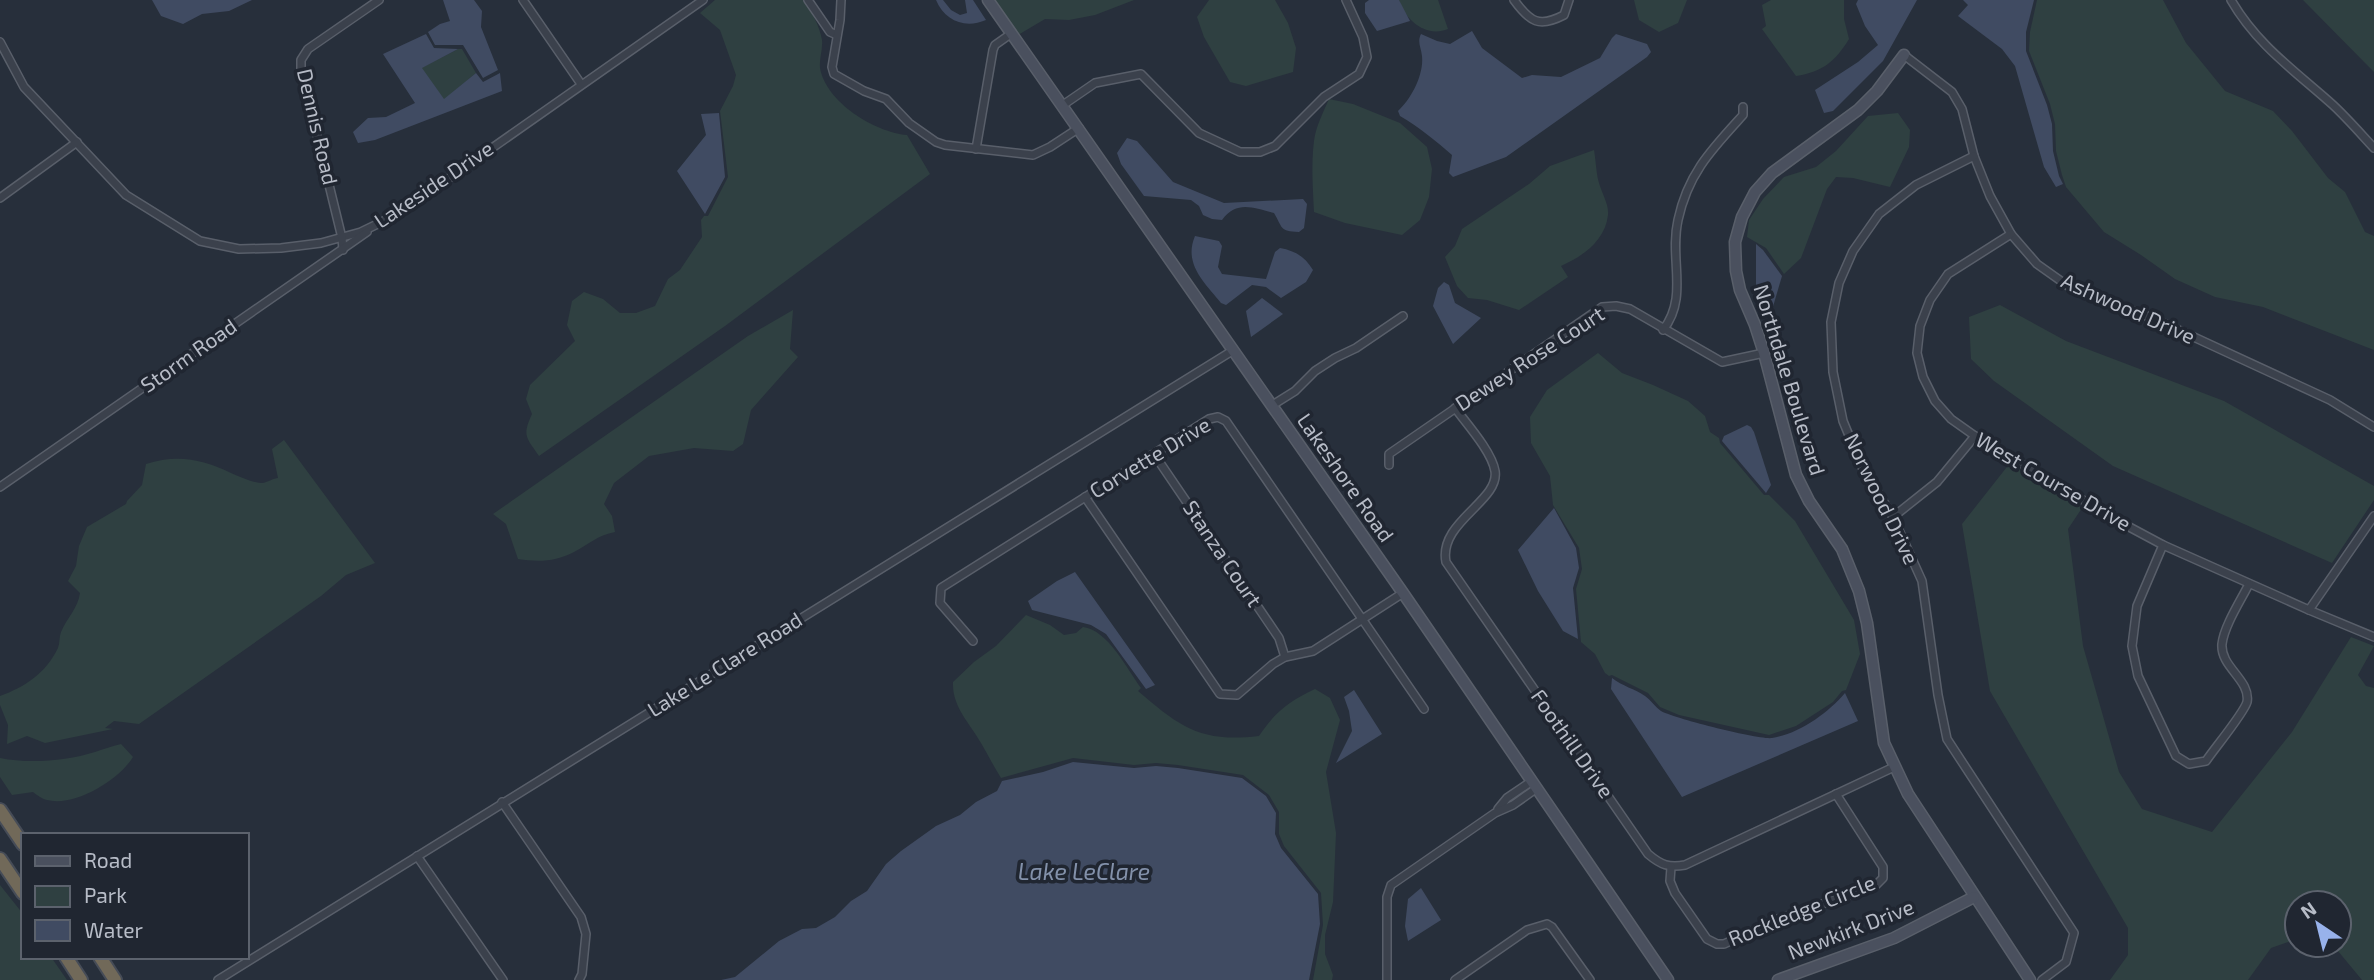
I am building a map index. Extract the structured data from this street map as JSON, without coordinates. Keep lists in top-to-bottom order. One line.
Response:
{"streets":{"street":["Dennis Road","Lakeside Drive","Ashwood Drive","Storm Road","Dewey Rose Court","Northdale Boulevard","Corvette Drive","Lakeshore Road","West Course Drive","Norwood Drive","Stanza Court","Lake Le Clare Road","Foothill Drive","Rockledge Circle","Newkirk Drive"]},"crossings":[["Dennis Road","Lakeside Drive"],["Dennis Road","Storm Road"],["Lakeside Drive","Storm Road"],["Ashwood Drive","Northdale Boulevard"],["Ashwood Drive","West Course Drive"],["Ashwood Drive","Norwood Drive"],["Dewey Rose Court","Northdale Boulevard"],["Dewey Rose Court","Foothill Drive"],["Northdale Boulevard","Newkirk Drive"],["Corvette Drive","Stanza Court"],["Lakeshore Road","Lake Le Clare Road"],["Foothill Drive","Rockledge Circle"]],"water":["Lake LeClare"],"legend":["Road","Park","Water"],"north":"top left"}
